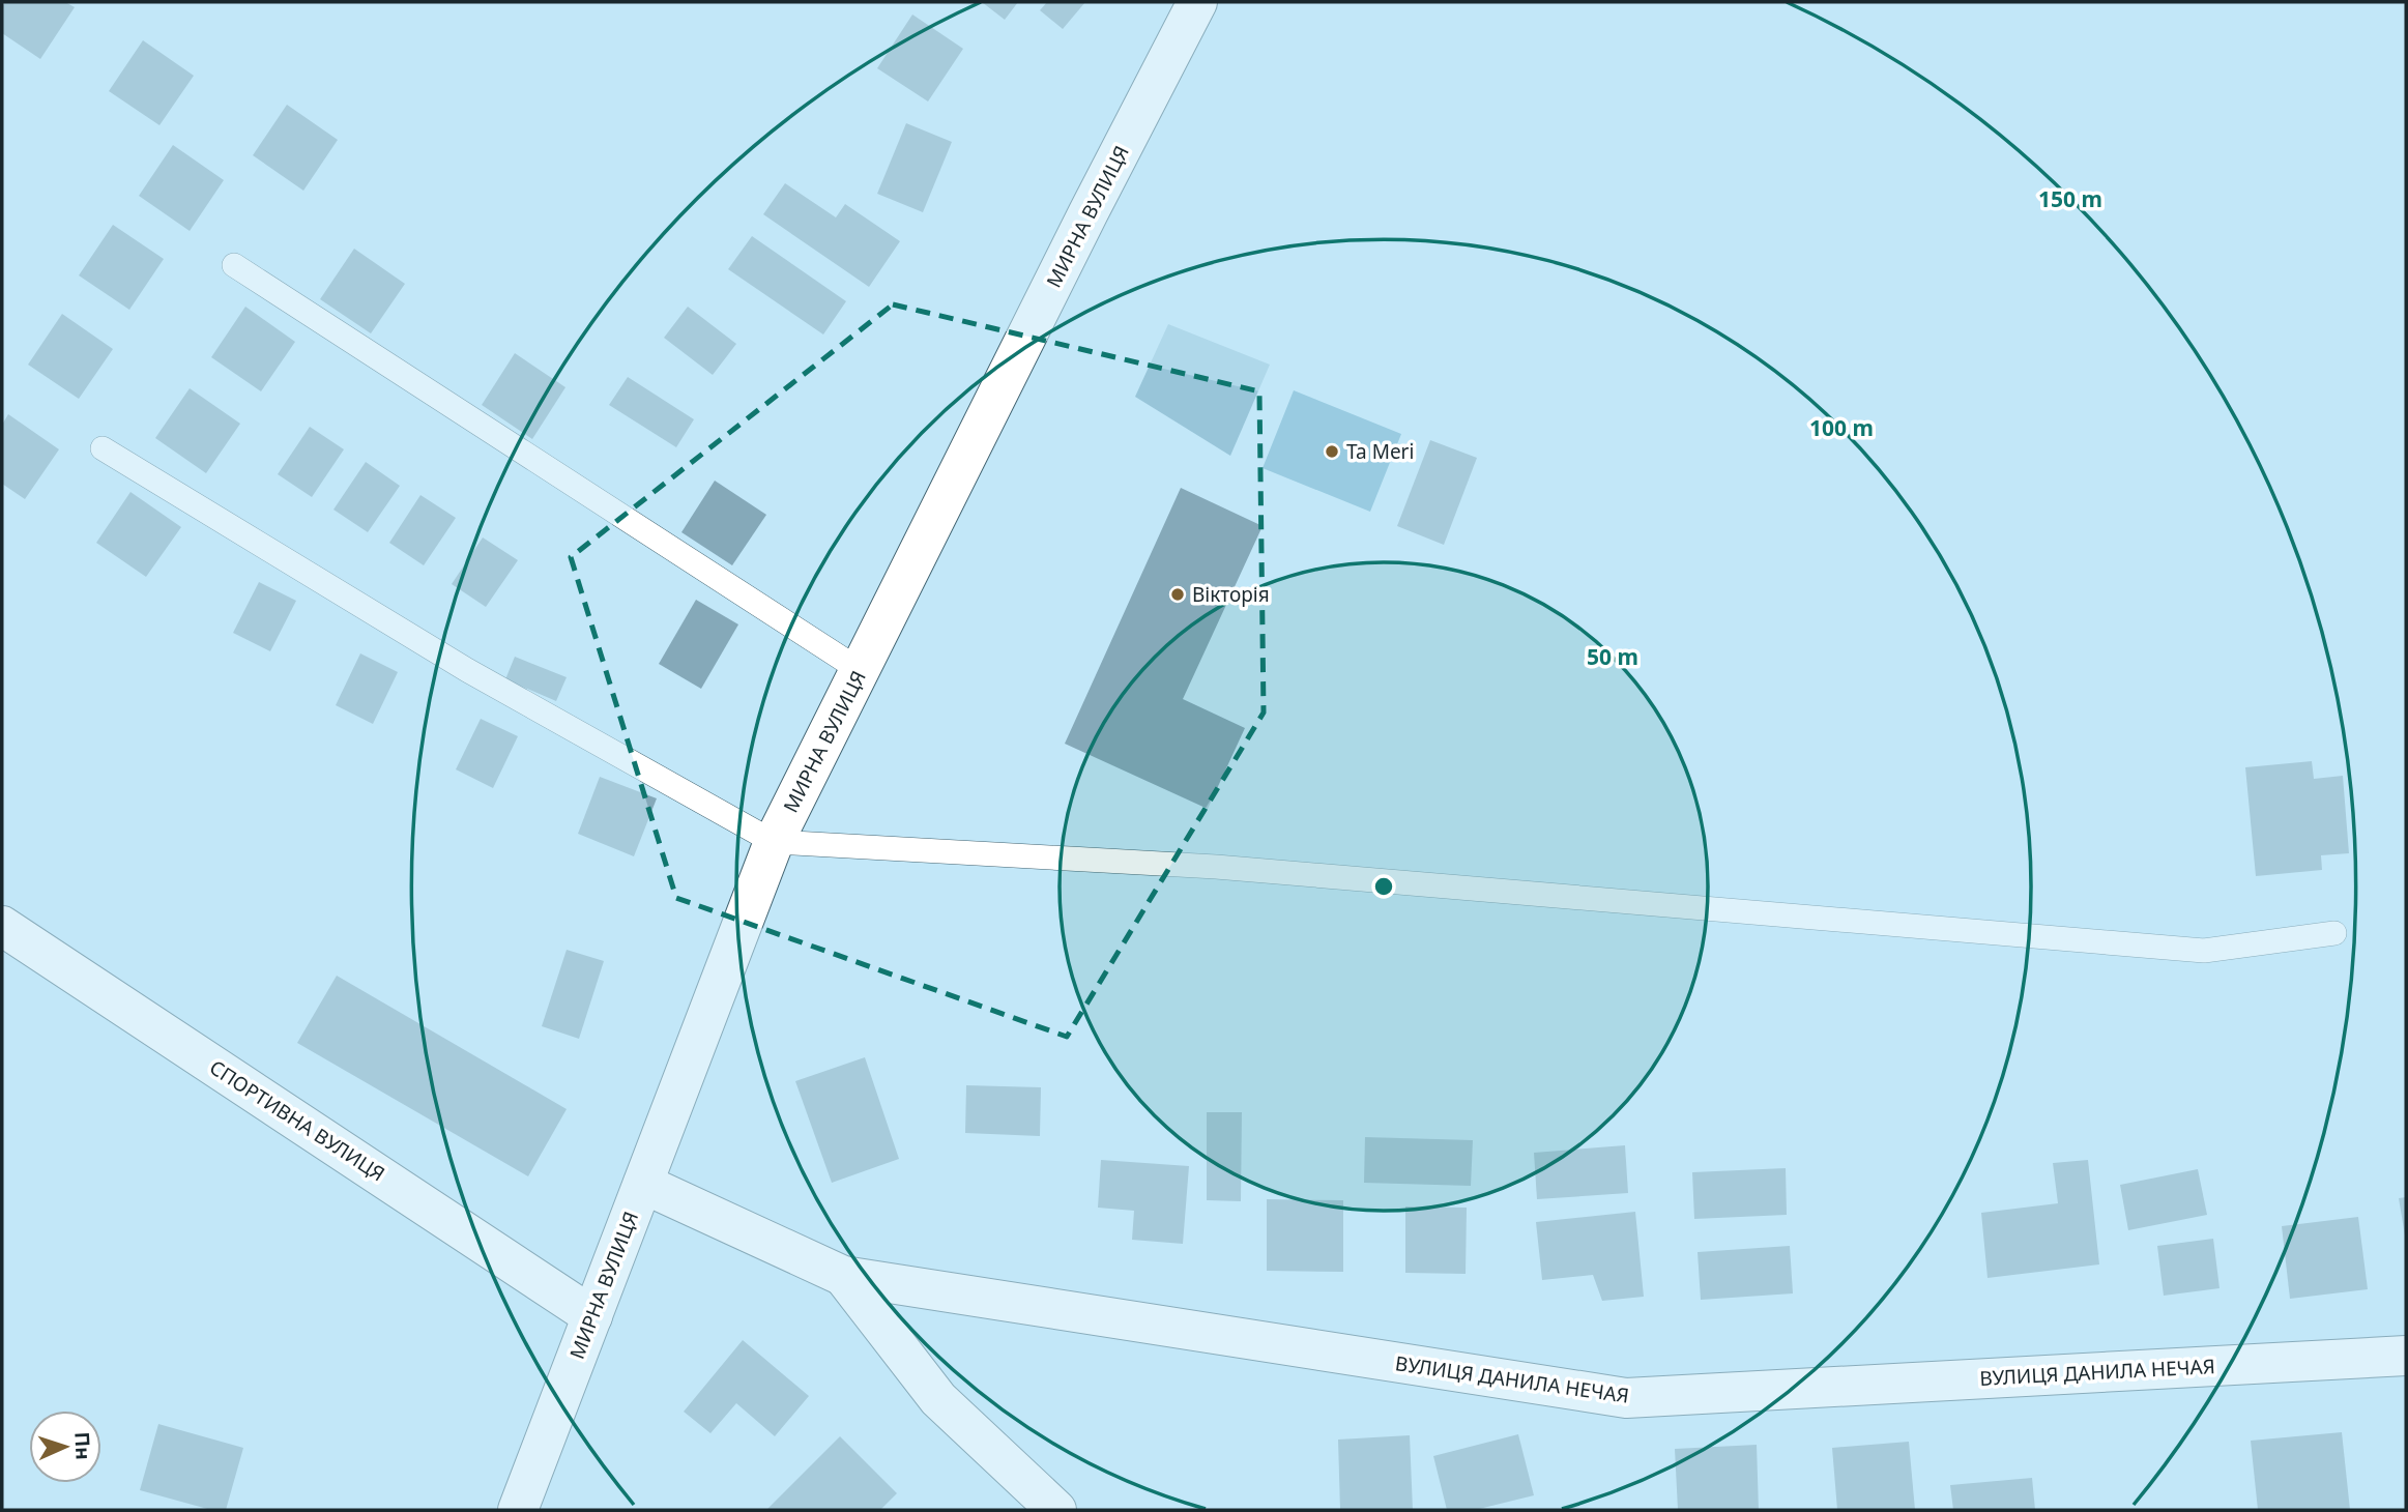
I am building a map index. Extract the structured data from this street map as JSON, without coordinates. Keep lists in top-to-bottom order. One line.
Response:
{"streets":{"street":["МИРНА ВУЛИЦЯ","СПОРТИВНА ВУЛИЦЯ","ВУЛИЦЯ ДАНИЛА НЕЧАЯ"]},"crossings":[["МИРНА ВУЛИЦЯ","СПОРТИВНА ВУЛИЦЯ"],["МИРНА ВУЛИЦЯ","ВУЛИЦЯ ДАНИЛА НЕЧАЯ"]],"places":["Ta Meri","Вікторія"],"north":"right","rings":["150 m","100 m","50 m"]}
